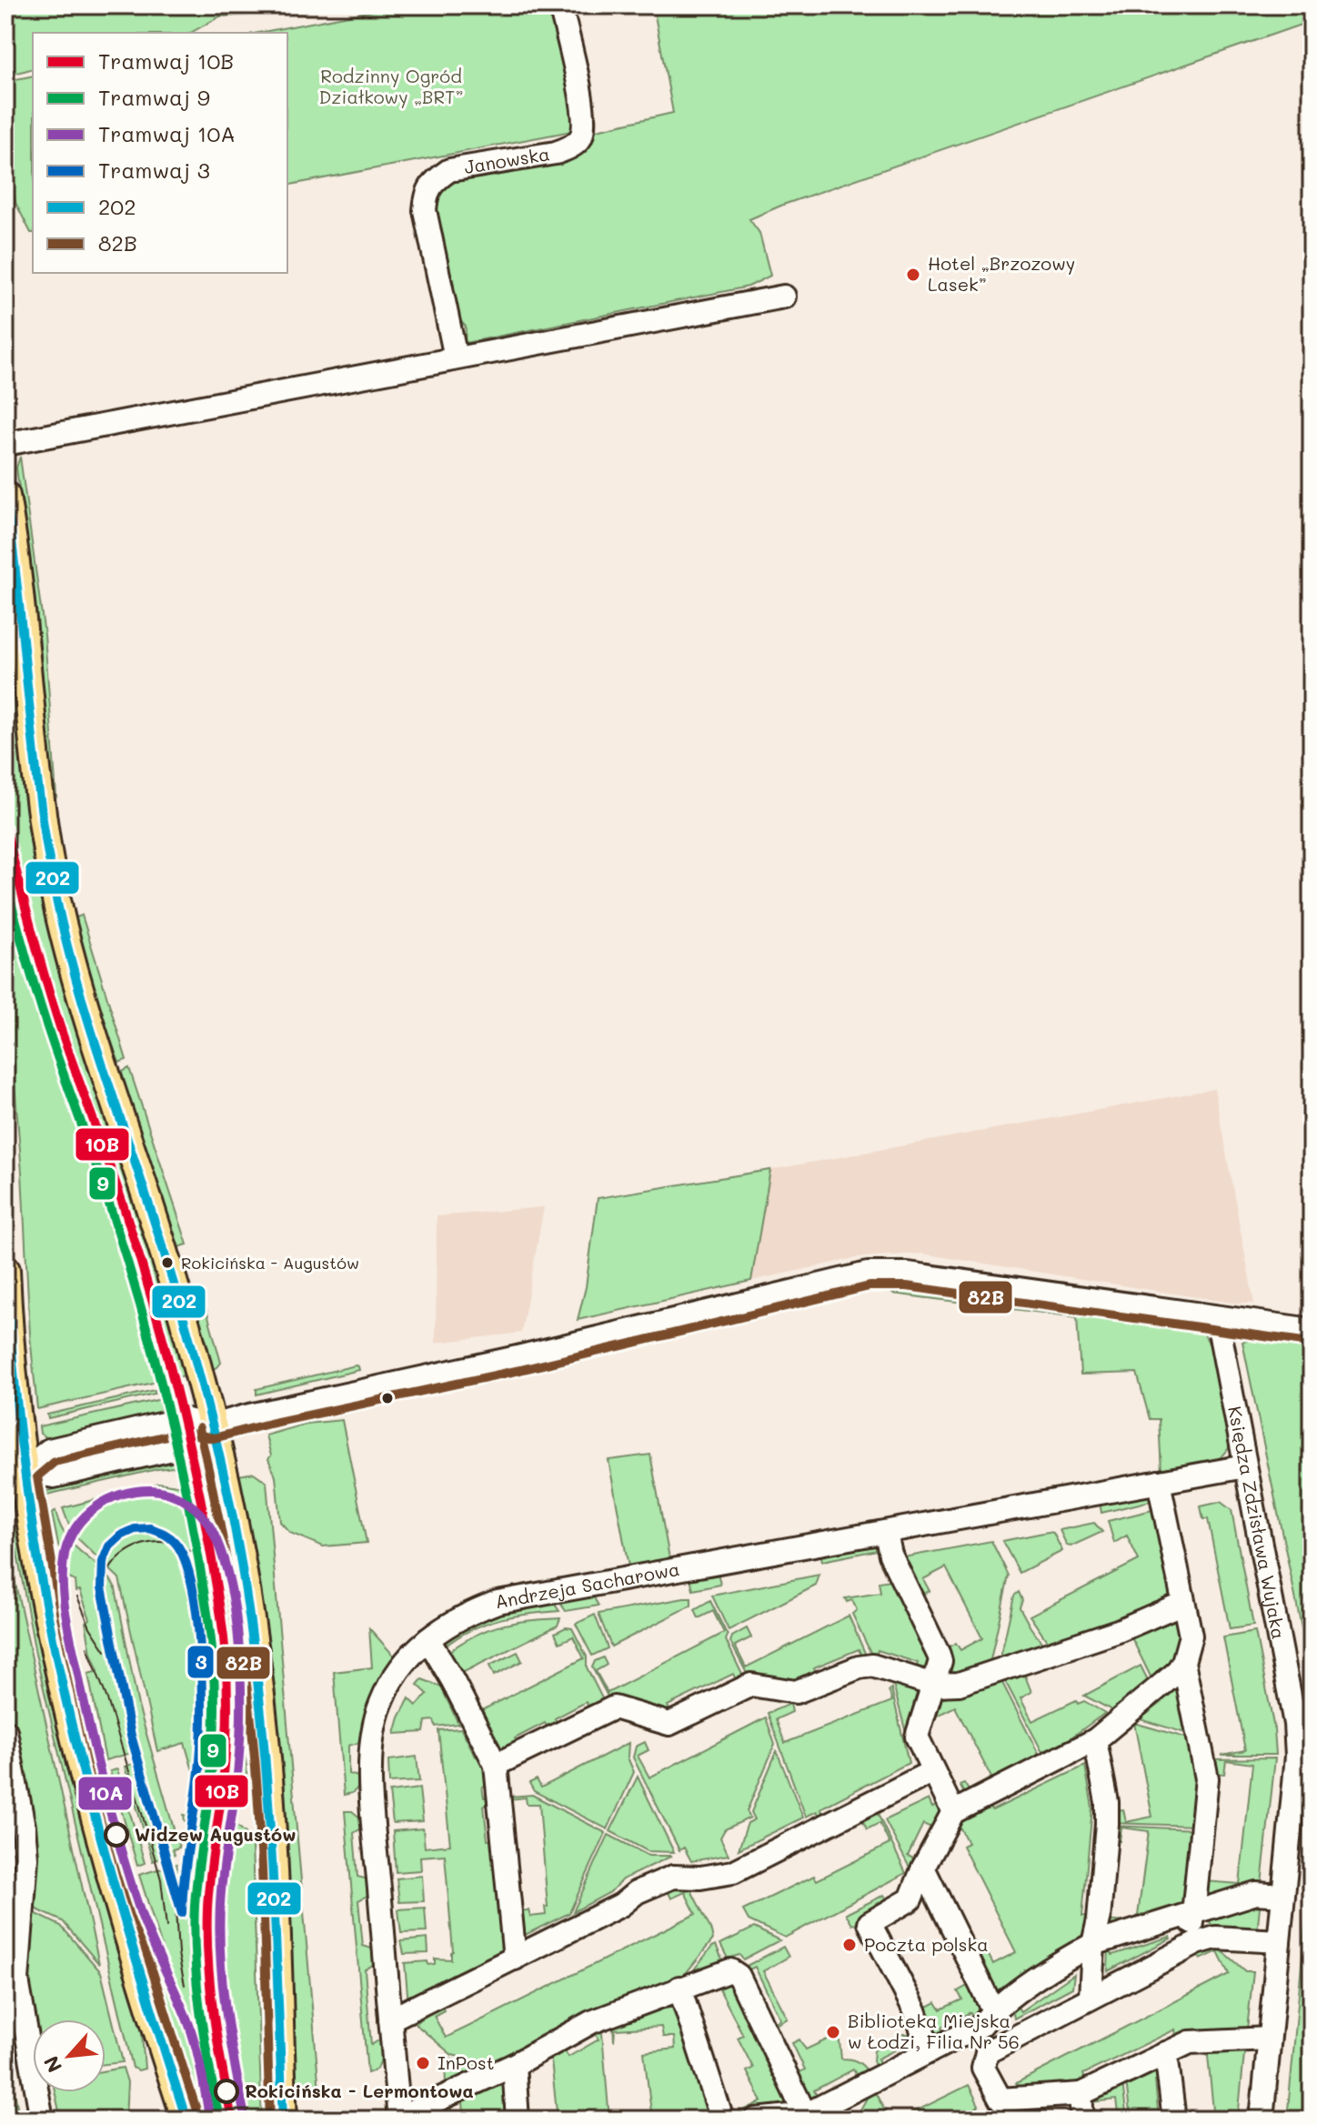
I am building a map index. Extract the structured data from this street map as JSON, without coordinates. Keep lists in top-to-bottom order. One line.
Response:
{"streets":{"street":["Janowska","Księdza Zdzisława Wujaka","Andrzeja Sacharowa"]},"crossings":[["Księdza Zdzisława Wujaka","Andrzeja Sacharowa"]],"parks":["Rodzinny Ogród Działkowy „BRT”"],"places":["Hotel „Brzozowy Lasek”","Rokicińska - Augustów","Widzew Augustów","Poczta polska","Biblioteka Miejska w Łodzi, Filia Nr 56","InPost","Rokicińska - Lermontowa"],"lines":["transit line 202","tram line 10B","tram line 9","transit line 82B","tram line 10A","tram line 3"],"legend":["Tramwaj 10B","Tramwaj 9","Tramwaj 10A","Tramwaj 3","202","82B"],"north":"bottom left"}
